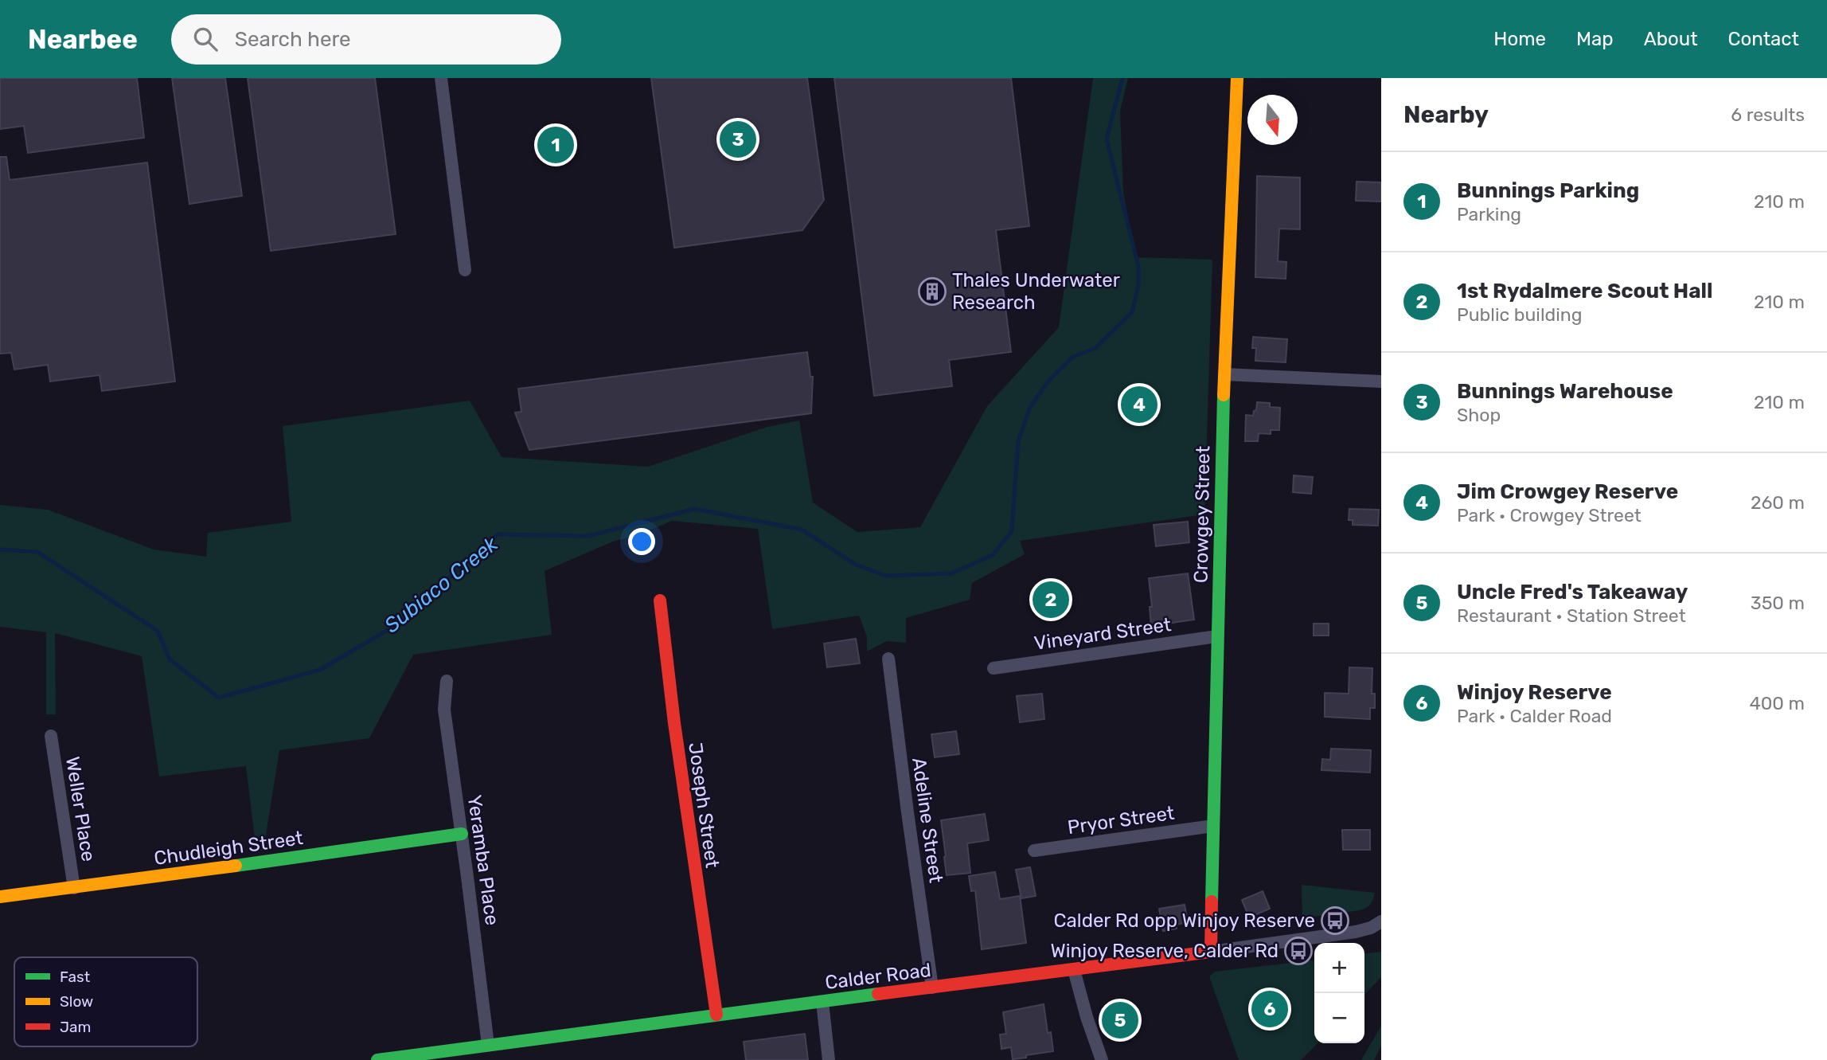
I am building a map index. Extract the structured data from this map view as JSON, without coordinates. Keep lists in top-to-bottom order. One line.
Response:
{"streets":{"street":["Crowgey Street","Vineyard Street","Joseph Street","Weller Place","Adeline Street","Pryor Street","Chudleigh Street","Yeramba Place","Calder Road"]},"crossings":[["Crowgey Street","Vineyard Street"],["Crowgey Street","Pryor Street"],["Crowgey Street","Calder Road"],["Joseph Street","Calder Road"],["Weller Place","Chudleigh Street"],["Adeline Street","Calder Road"],["Chudleigh Street","Yeramba Place"],["Yeramba Place","Calder Road"]],"water":["Subiaco Creek"],"places":{"building":["Thales Underwater Research"],"bus stop":["Calder Rd opp Winjoy Reserve","Winjoy Reserve, Calder Rd"]},"legend":["Fast","Slow","Jam"],"north":"bottom","page":{"header":"Nearbee","search":"Search here","nav":["Home","Map","About","Contact"],"heading":["Nearby","6 results"],"pins":["3","1","4","2","6","5"],"list":[{"mark":"1","name":"Bunnings Parking","note":"Parking","value":"210 m"},{"mark":"2","name":"1st Rydalmere Scout Hall","note":"Public building","value":"210 m"},{"mark":"3","name":"Bunnings Warehouse","note":"Shop","value":"210 m"},{"mark":"4","name":"Jim Crowgey Reserve","note":"Park · Crowgey Street","value":"260 m"},{"mark":"5","name":"Uncle Fred's Takeaway","note":"Restaurant · Station Street","value":"350 m"},{"mark":"6","name":"Winjoy Reserve","note":"Park · Calder Road","value":"400 m"}],"map_buttons":["+","−"]}}
